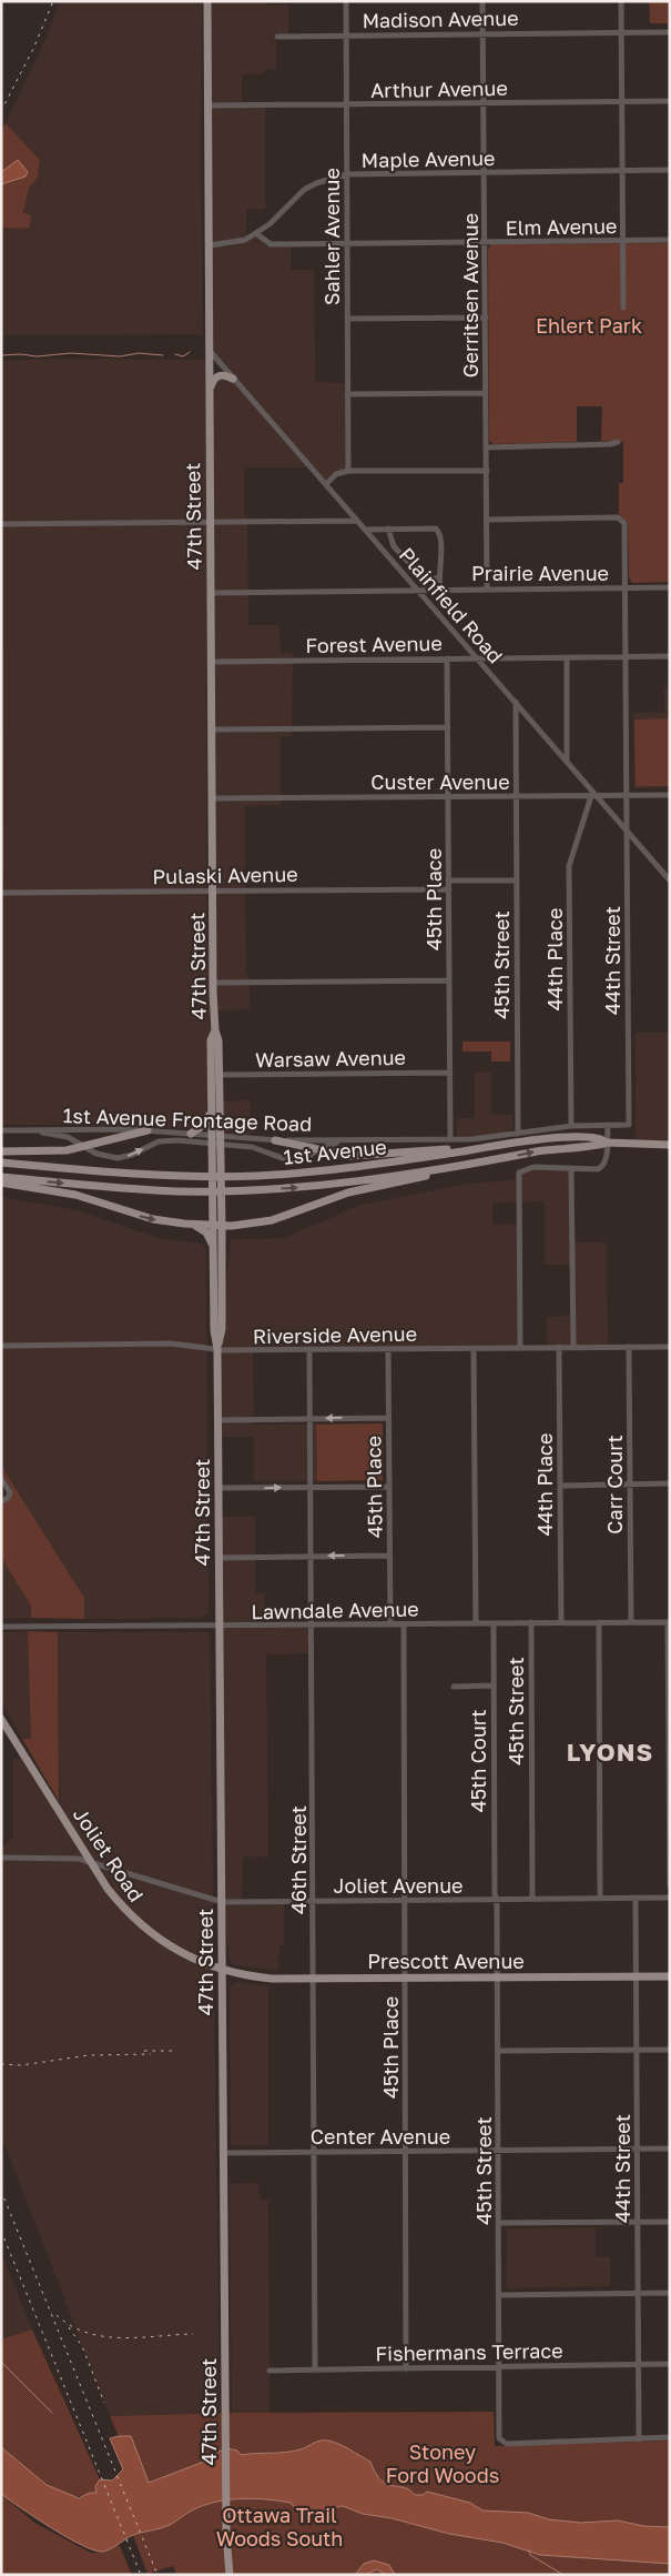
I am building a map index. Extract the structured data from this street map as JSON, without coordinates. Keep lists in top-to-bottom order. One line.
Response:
{"streets":{"main road":["47th Street","1st Avenue","Joliet Road","Prescott Avenue"],"street":["Madison Avenue","Arthur Avenue","Maple Avenue","Elm Avenue","Sahler Avenue","Gerritsen Avenue","Prairie Avenue","Plainfield Road","Forest Avenue","Custer Avenue","Pulaski Avenue","45th Place","44th Place","44th Street","45th Street","Warsaw Avenue","1st Avenue Frontage Road","Riverside Avenue","Carr Court","Lawndale Avenue","45th Court","46th Street","Joliet Avenue","Center Avenue","Fishermans Terrace"]},"crossings":[["Madison Avenue","Sahler Avenue"],["Madison Avenue","Gerritsen Avenue"],["Arthur Avenue","Sahler Avenue"],["Arthur Avenue","Gerritsen Avenue"],["Arthur Avenue","47th Street"],["Maple Avenue","Elm Avenue"],["Maple Avenue","Sahler Avenue"],["Maple Avenue","Gerritsen Avenue"],["Maple Avenue","47th Street"],["Elm Avenue","Sahler Avenue"],["Elm Avenue","Gerritsen Avenue"],["Gerritsen Avenue","Prairie Avenue"],["Gerritsen Avenue","44th Street"],["47th Street","Prairie Avenue"],["47th Street","Plainfield Road"],["47th Street","Forest Avenue"],["47th Street","Custer Avenue"],["47th Street","Pulaski Avenue"],["47th Street","Warsaw Avenue"],["47th Street","1st Avenue Frontage Road"],["47th Street","Riverside Avenue"],["47th Street","Lawndale Avenue"],["47th Street","Joliet Road"],["47th Street","Joliet Avenue"],["47th Street","Prescott Avenue"],["47th Street","Center Avenue"],["Prairie Avenue","Plainfield Road"],["Prairie Avenue","44th Street"],["Plainfield Road","Forest Avenue"],["Plainfield Road","Custer Avenue"],["Plainfield Road","44th Place"],["Plainfield Road","44th Street"],["Forest Avenue","45th Place"],["Forest Avenue","44th Street"],["Custer Avenue","45th Place"],["Custer Avenue","44th Place"],["Custer Avenue","44th Street"],["Custer Avenue","45th Street"],["Pulaski Avenue","45th Place"],["45th Place","Warsaw Avenue"],["45th Place","1st Avenue Frontage Road"],["45th Place","Riverside Avenue"],["45th Place","Lawndale Avenue"],["45th Place","Joliet Avenue"],["45th Place","Prescott Avenue"],["45th Place","Center Avenue"],["45th Place","Fishermans Terrace"],["44th Place","1st Avenue Frontage Road"],["44th Place","Riverside Avenue"],["44th Place","Lawndale Avenue"],["44th Street","45th Street"],["44th Street","1st Avenue Frontage Road"],["44th Street","Joliet Avenue"],["44th Street","Prescott Avenue"],["44th Street","Center Avenue"],["44th Street","Fishermans Terrace"],["45th Street","1st Avenue Frontage Road"],["45th Street","Lawndale Avenue"],["45th Street","45th Court"],["45th Street","Joliet Avenue"],["45th Street","Prescott Avenue"],["45th Street","Center Avenue"],["45th Street","Fishermans Terrace"],["Riverside Avenue","Carr Court"],["Riverside Avenue","46th Street"],["Carr Court","Lawndale Avenue"],["Lawndale Avenue","45th Court"],["Lawndale Avenue","46th Street"],["45th Court","Joliet Avenue"],["Joliet Road","Joliet Avenue"],["Joliet Road","Prescott Avenue"],["46th Street","Joliet Avenue"],["46th Street","Prescott Avenue"],["46th Street","Center Avenue"],["46th Street","Fishermans Terrace"]],"districts":["LYONS"],"parks":["Ehlert Park","Stoney Ford Woods","Ottawa Trail Woods South"]}
